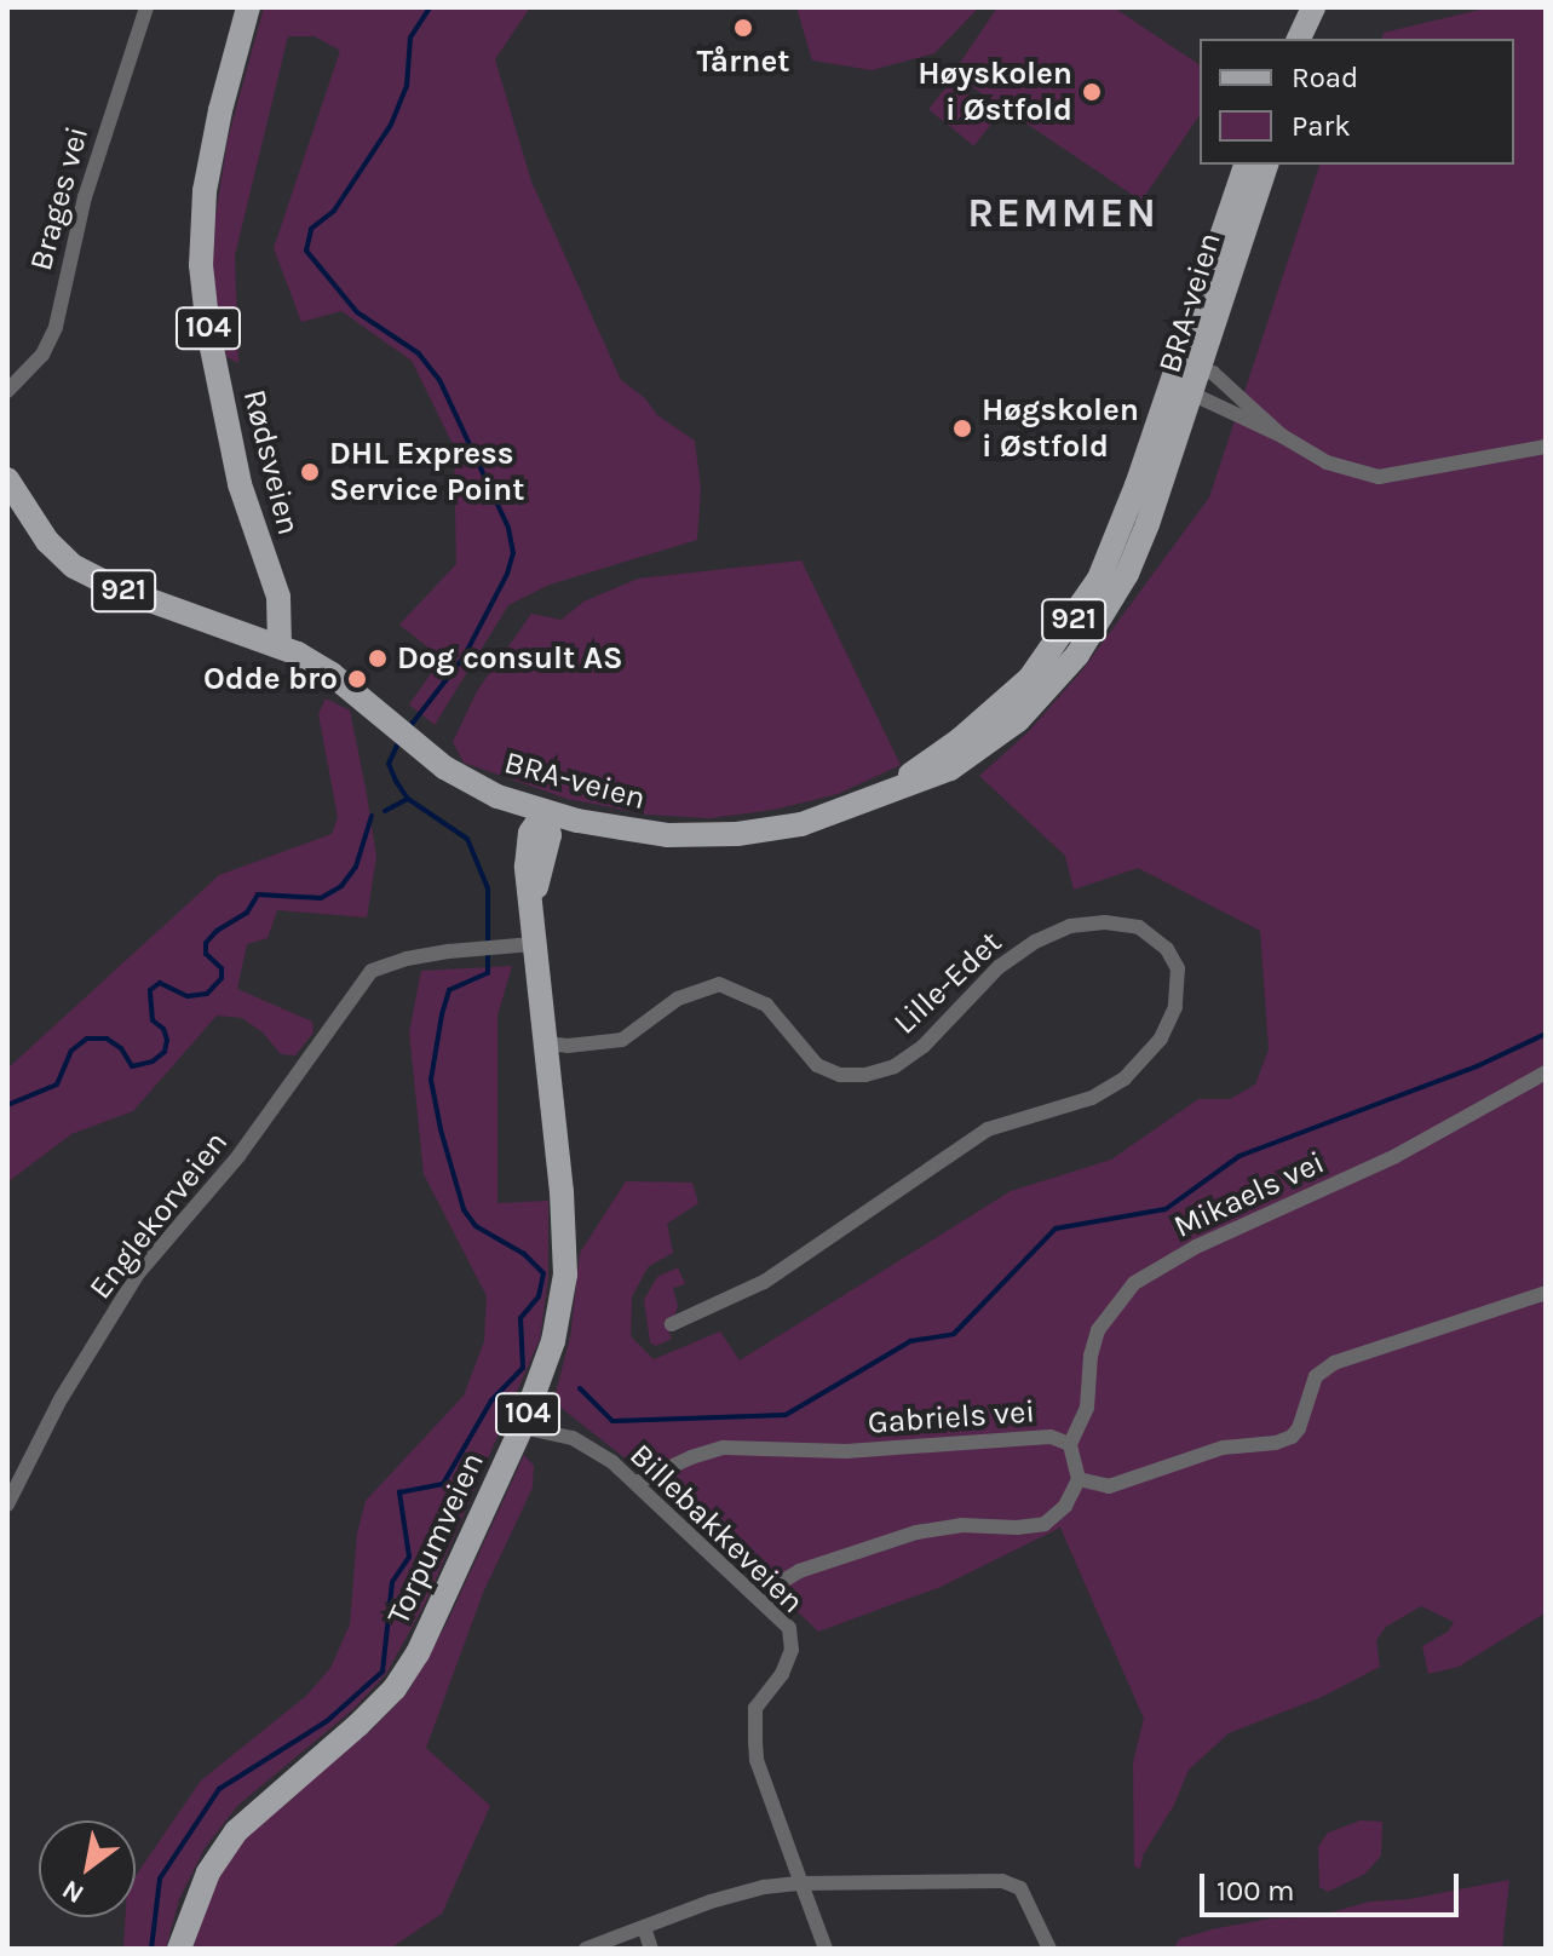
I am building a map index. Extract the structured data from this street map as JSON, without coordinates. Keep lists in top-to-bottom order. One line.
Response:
{"streets":{"main road":["BRA-veien","104","Rødsveien","921","Torpumveien"],"street":["Brages vei","Lille-Edet","Mikaels vei","Englekorveien","Gabriels vei","Billebakkeveien"]},"crossings":[["BRA-veien","Rødsveien"],["BRA-veien","Torpumveien"],["Lille-Edet","Torpumveien"],["Mikaels vei","Gabriels vei"],["Englekorveien","Torpumveien"],["Gabriels vei","Billebakkeveien"],["Billebakkeveien","Torpumveien"]],"districts":["REMMEN"],"places":["Tårnet","Høyskolen i Østfold","Høgskolen i Østfold","DHL Express Service Point","Dog consult AS","Odde bro"],"legend":["Road","Park"],"scale_bar":"100 m","north":"bottom left"}
